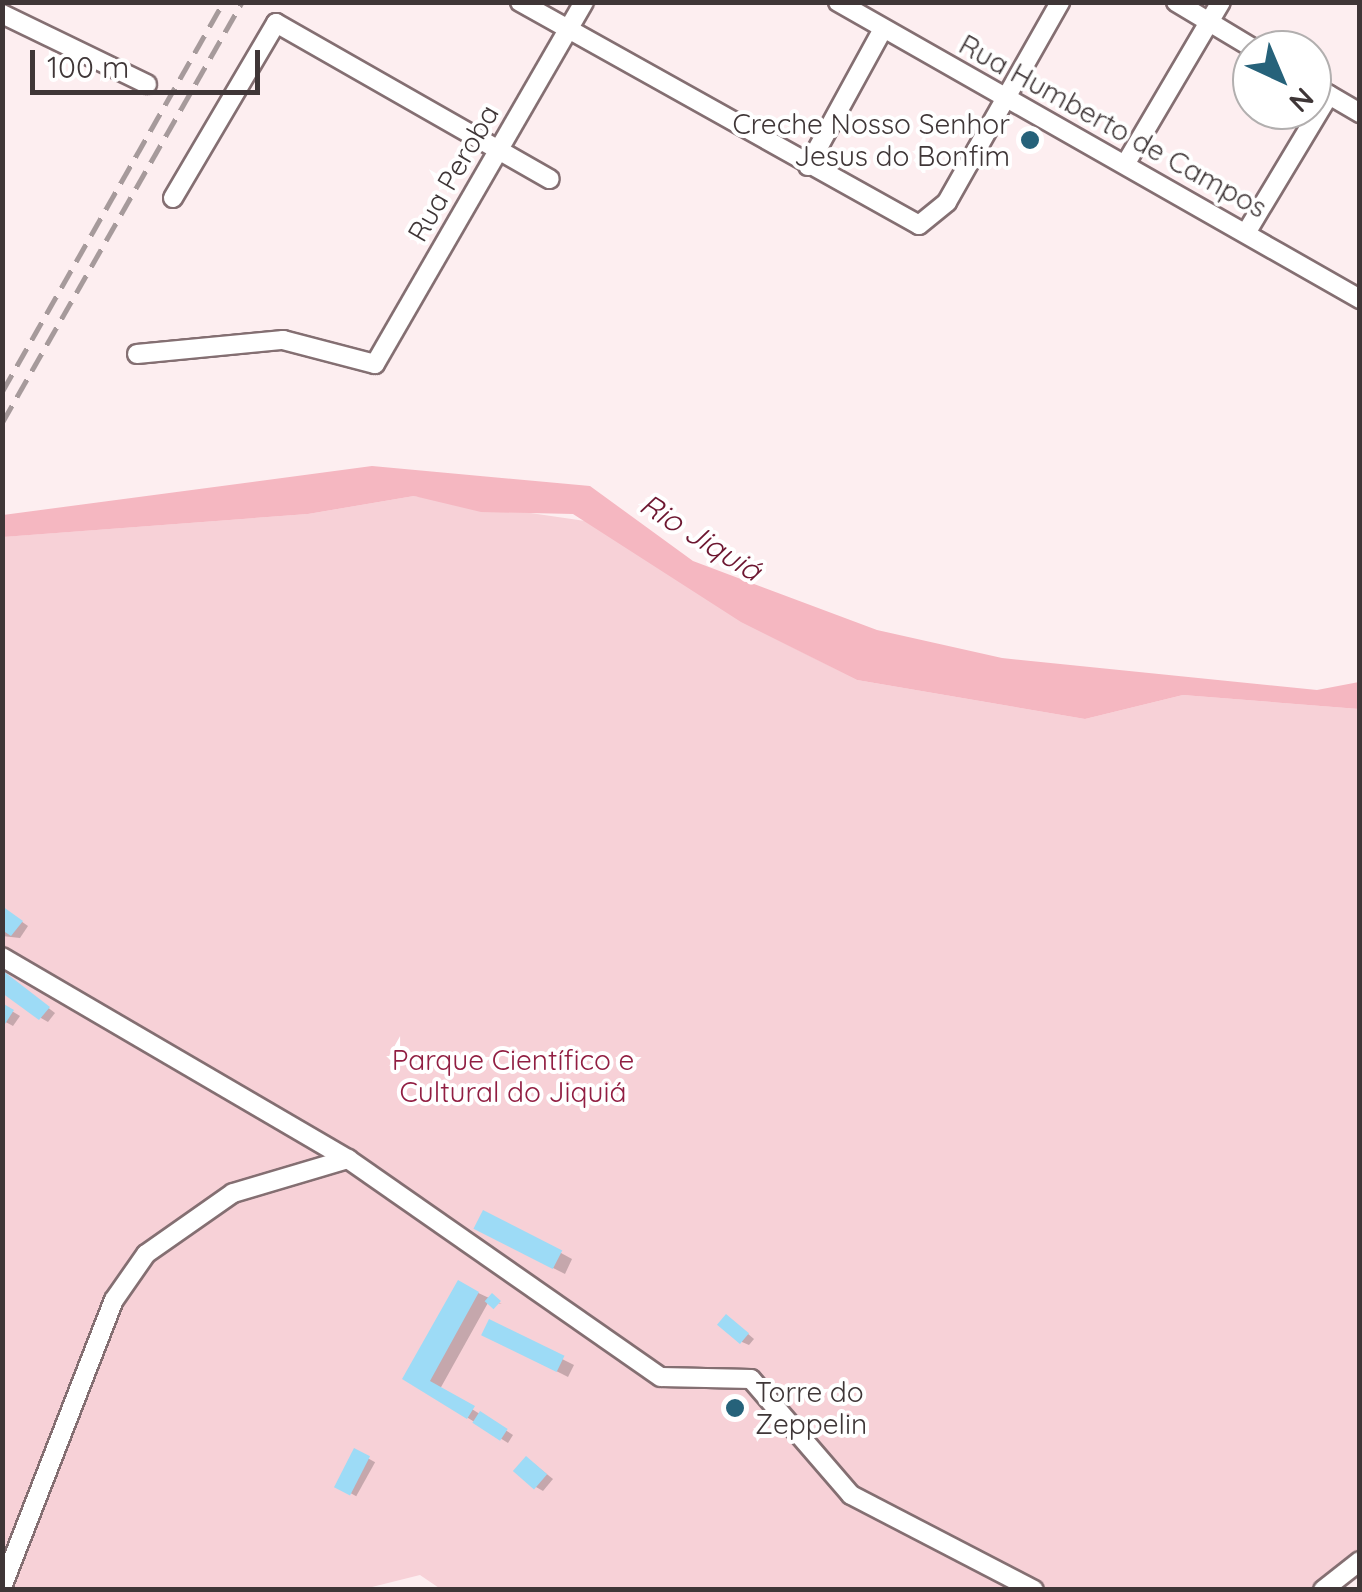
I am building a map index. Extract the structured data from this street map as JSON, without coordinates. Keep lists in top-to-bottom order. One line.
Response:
{"streets":{"street":["Rua Humberto de Campos","Rua Peroba"]},"water":["Rio Jiquiá"],"parks":["Parque Científico e Cultural do Jiquiá"],"places":["Creche Nosso Senhor Jesus do Bonfim","Torre do Zeppelin"],"scale_bar":"100 m","north":"bottom right"}
